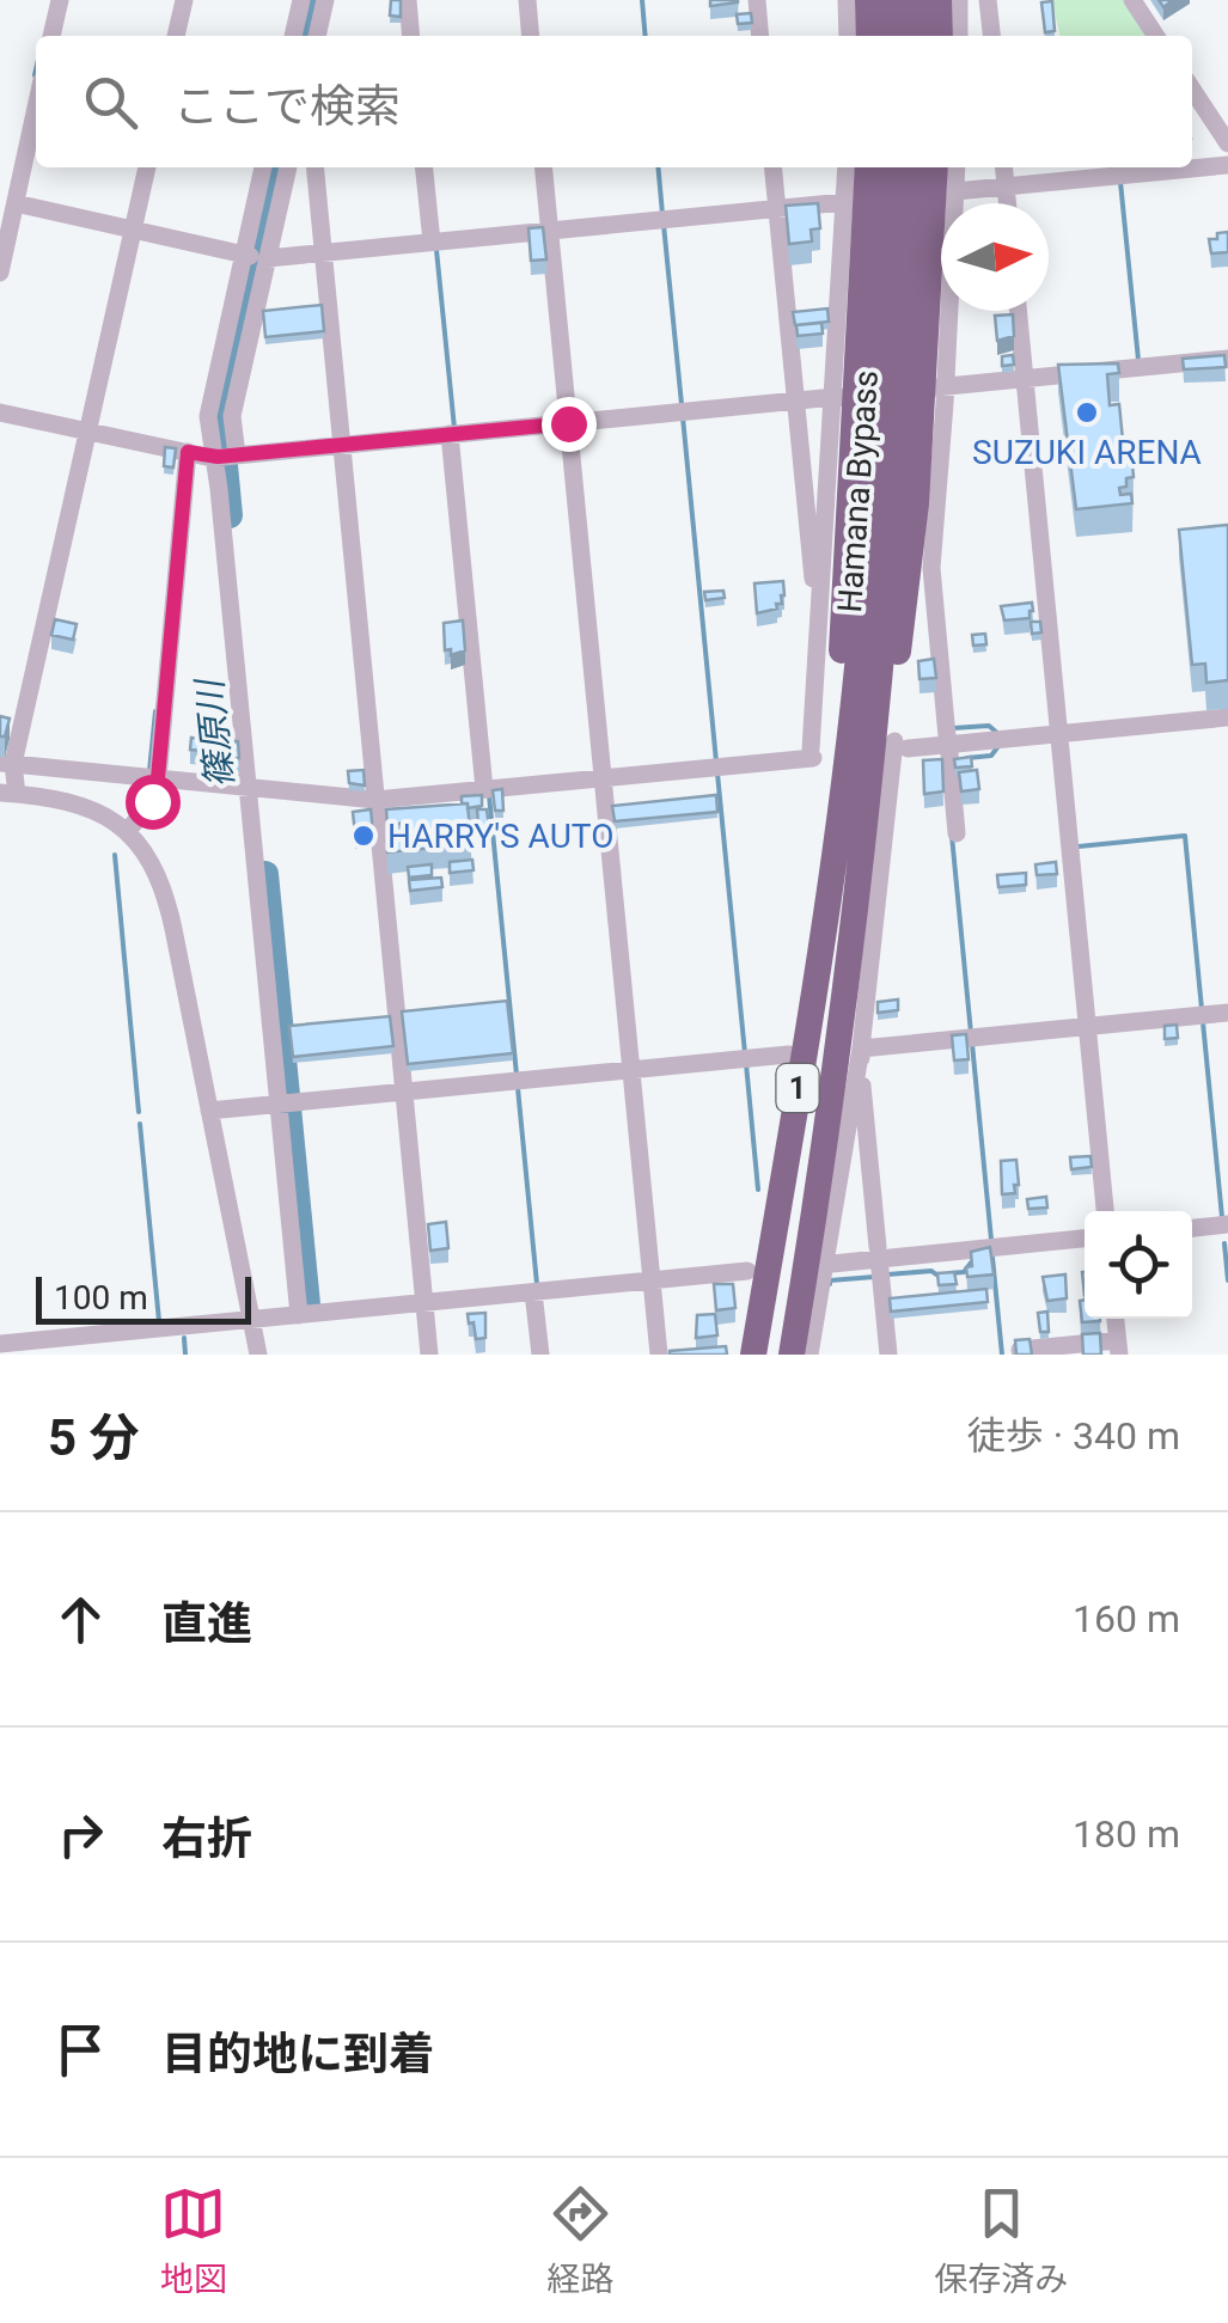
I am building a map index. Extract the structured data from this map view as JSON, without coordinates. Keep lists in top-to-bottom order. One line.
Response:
{"streets":{"highway":["Hamana Bypass","1"]},"crossings":[["Hamana Bypass","1"]],"water":["篠原川"],"places":["SUZUKI ARENA","HARRY'S AUTO"],"scale_bar":"100 m","north":"right","page":{"search":"ここで検索","scale":"100 m","heading":["5 分","徒歩 · 340 m"],"list":[["直進","160 m"],["右折","180 m"],"目的地に到着"],"nav":["地図","経路","保存済み"]}}
